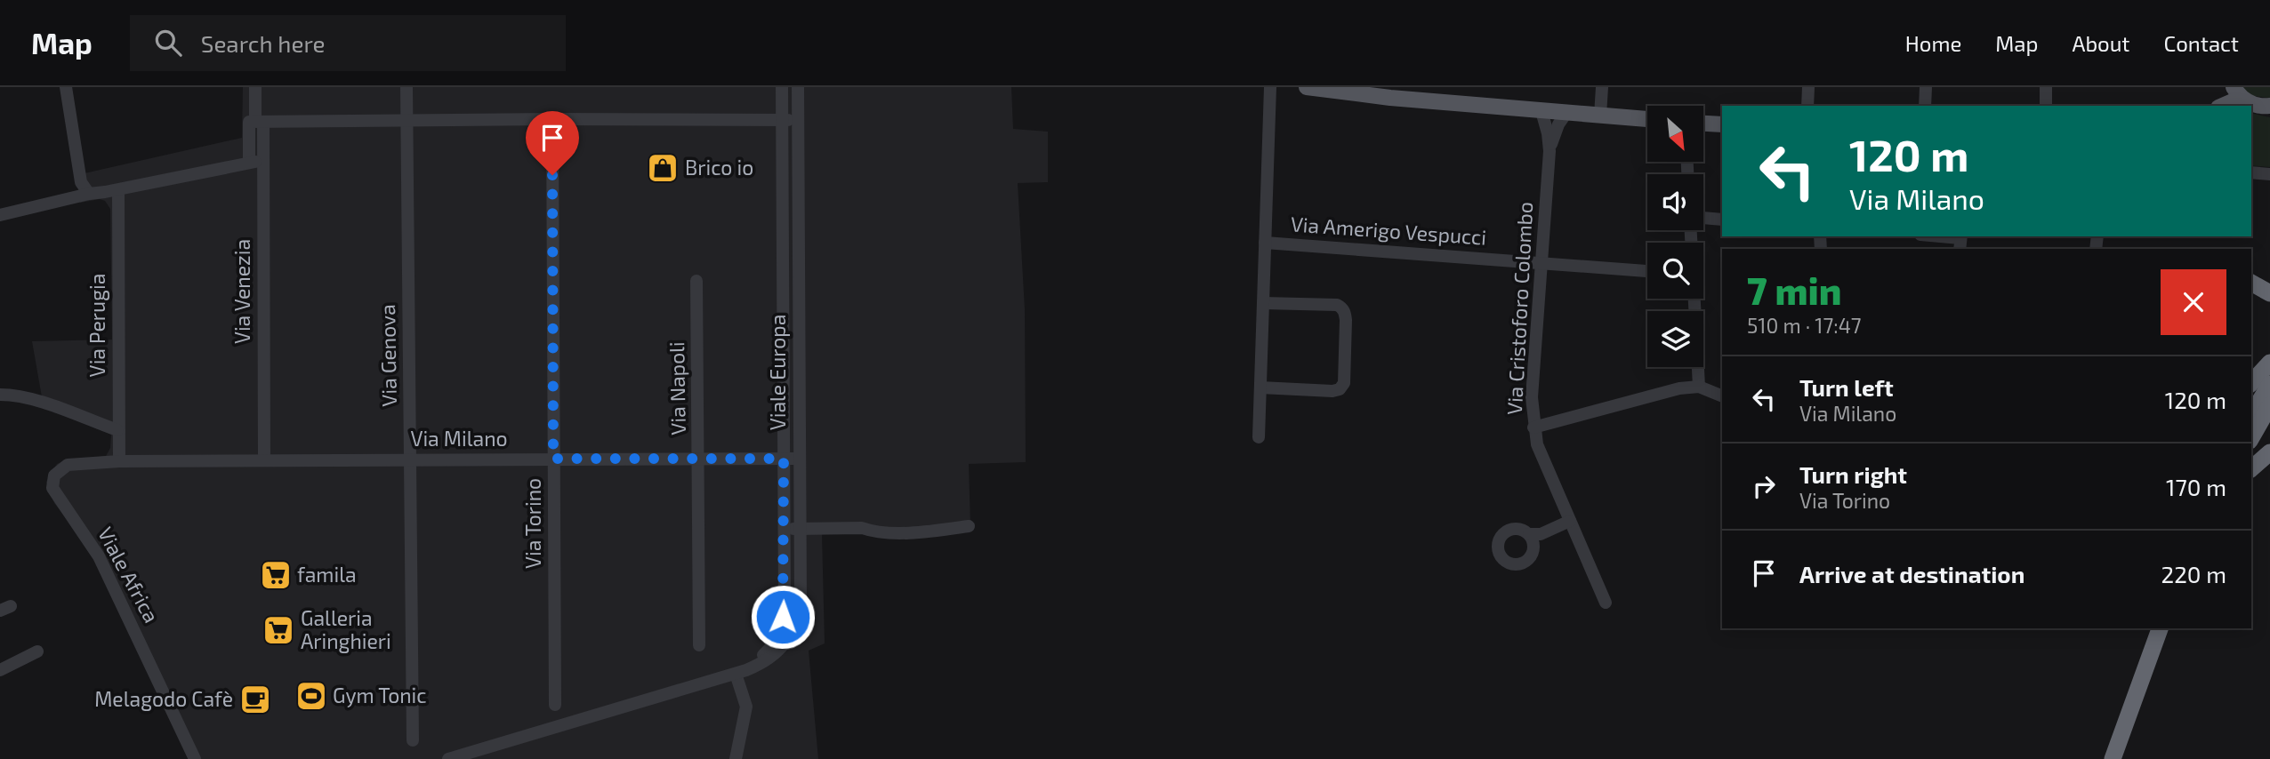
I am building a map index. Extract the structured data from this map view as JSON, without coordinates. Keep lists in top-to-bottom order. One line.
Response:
{"streets":{"street":["Via Amerigo Vespucci","Via Venezia","Via Cristoforo Colombo","Via Perugia","Via Genova","Viale Europa","Via Napoli","Via Milano","Via Torino","Viale Africa"]},"crossings":[["Via Amerigo Vespucci","Via Cristoforo Colombo"],["Via Venezia","Via Milano"],["Via Perugia","Via Milano"],["Via Perugia","Viale Africa"],["Via Genova","Via Milano"],["Viale Europa","Via Milano"],["Via Napoli","Via Milano"],["Via Milano","Via Torino"],["Via Milano","Viale Africa"]],"places":{"shop":["Brico io"],"supermarket":["famila","Galleria Aringhieri"],"sports":["Gym Tonic"],"cafe":["Melagodo Cafè"]},"north":"bottom right","page":{"header":"Map","search":"Search here","nav":["Home","Map","About","Contact"],"turn":["120 m","Via Milano"],"heading":["7 min","510 m · 17:47"],"list":[{"name":"Turn left","note":"Via Milano","value":"120 m"},{"name":"Turn right","note":"Via Torino","value":"170 m"},{"name":"Arrive at destination","value":"220 m"}]}}
